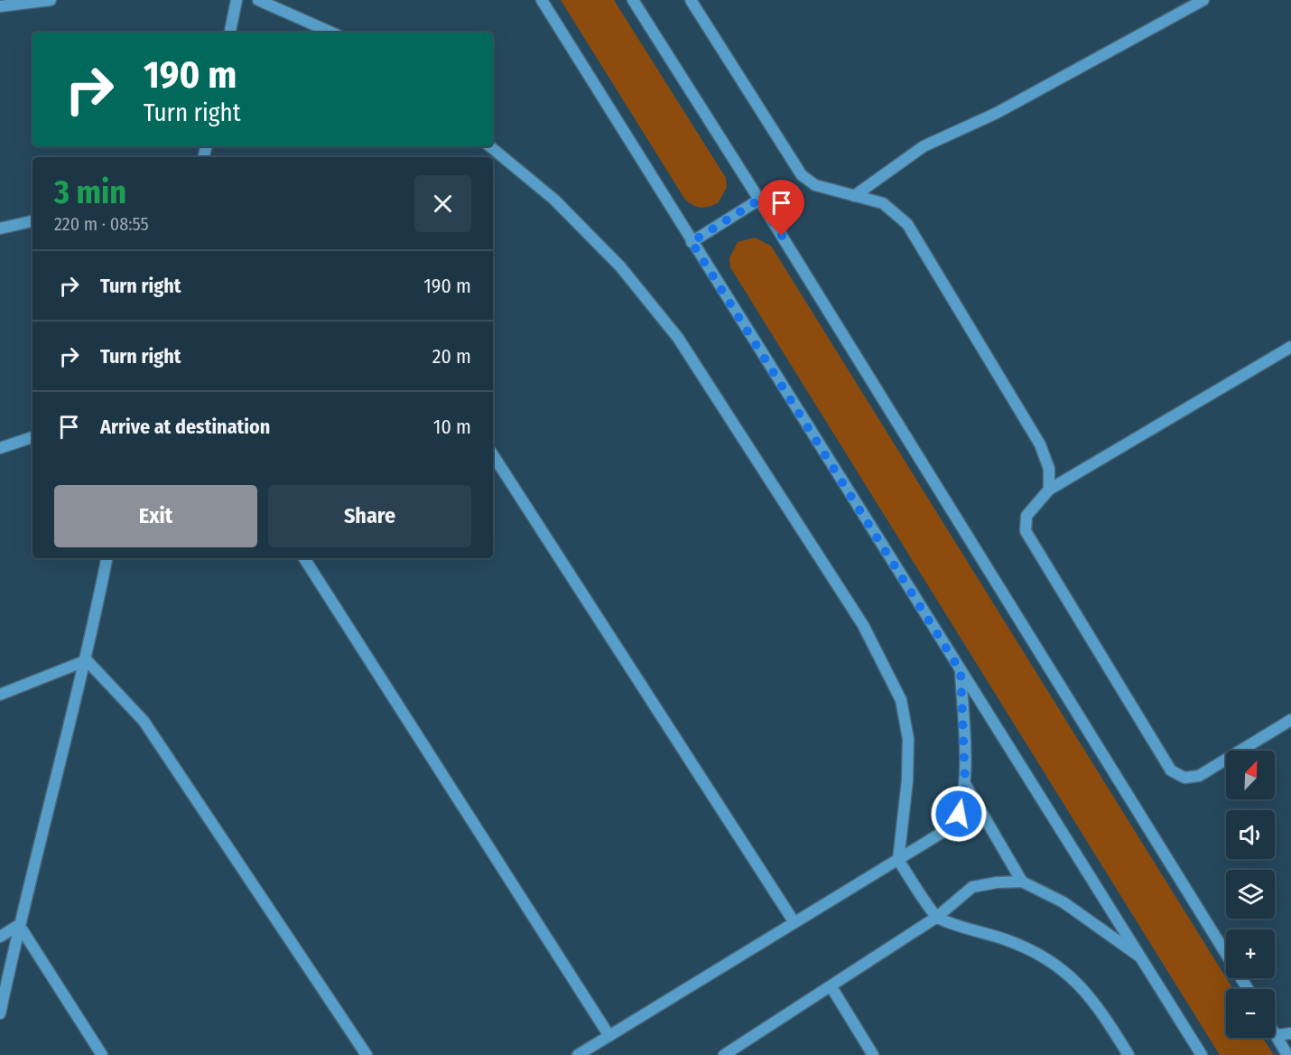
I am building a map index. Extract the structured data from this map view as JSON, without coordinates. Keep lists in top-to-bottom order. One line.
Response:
{"north":"top right","page":{"turn":["190 m","Turn right"],"heading":["3 min","220 m · 08:55"],"list":[{"name":"Turn right","value":"190 m"},{"name":"Turn right","value":"20 m"},{"name":"Arrive at destination","value":"10 m"}],"buttons":["Exit","Share"],"map_buttons":["+","−"]}}
